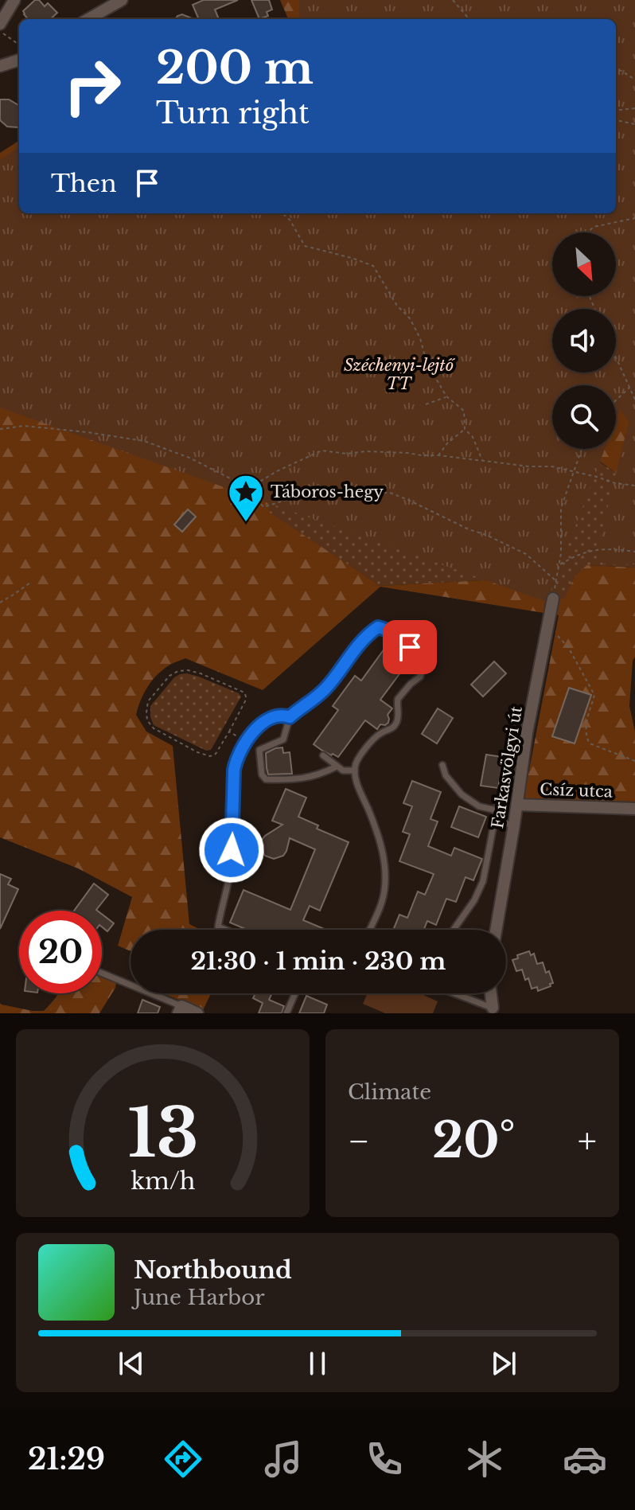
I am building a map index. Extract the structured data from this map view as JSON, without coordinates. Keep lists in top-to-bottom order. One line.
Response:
{"streets":{"street":["Farkasvölgyi út","Csíz utca"]},"crossings":[["Farkasvölgyi út","Csíz utca"]],"parks":["Széchenyi-lejtő TT"],"places":{"place":["Táboros-hegy"]},"north":"bottom right","page":{"turn":["200 m","Turn right"],"then":"Then","limit":"20","trip":"21:30 · 1 min · 230 m","tile":"Climate","heat":["−","20°","+"],"song":["Northbound","June Harbor"],"tabs":"21:29","gauge":["13","km/h"]}}
